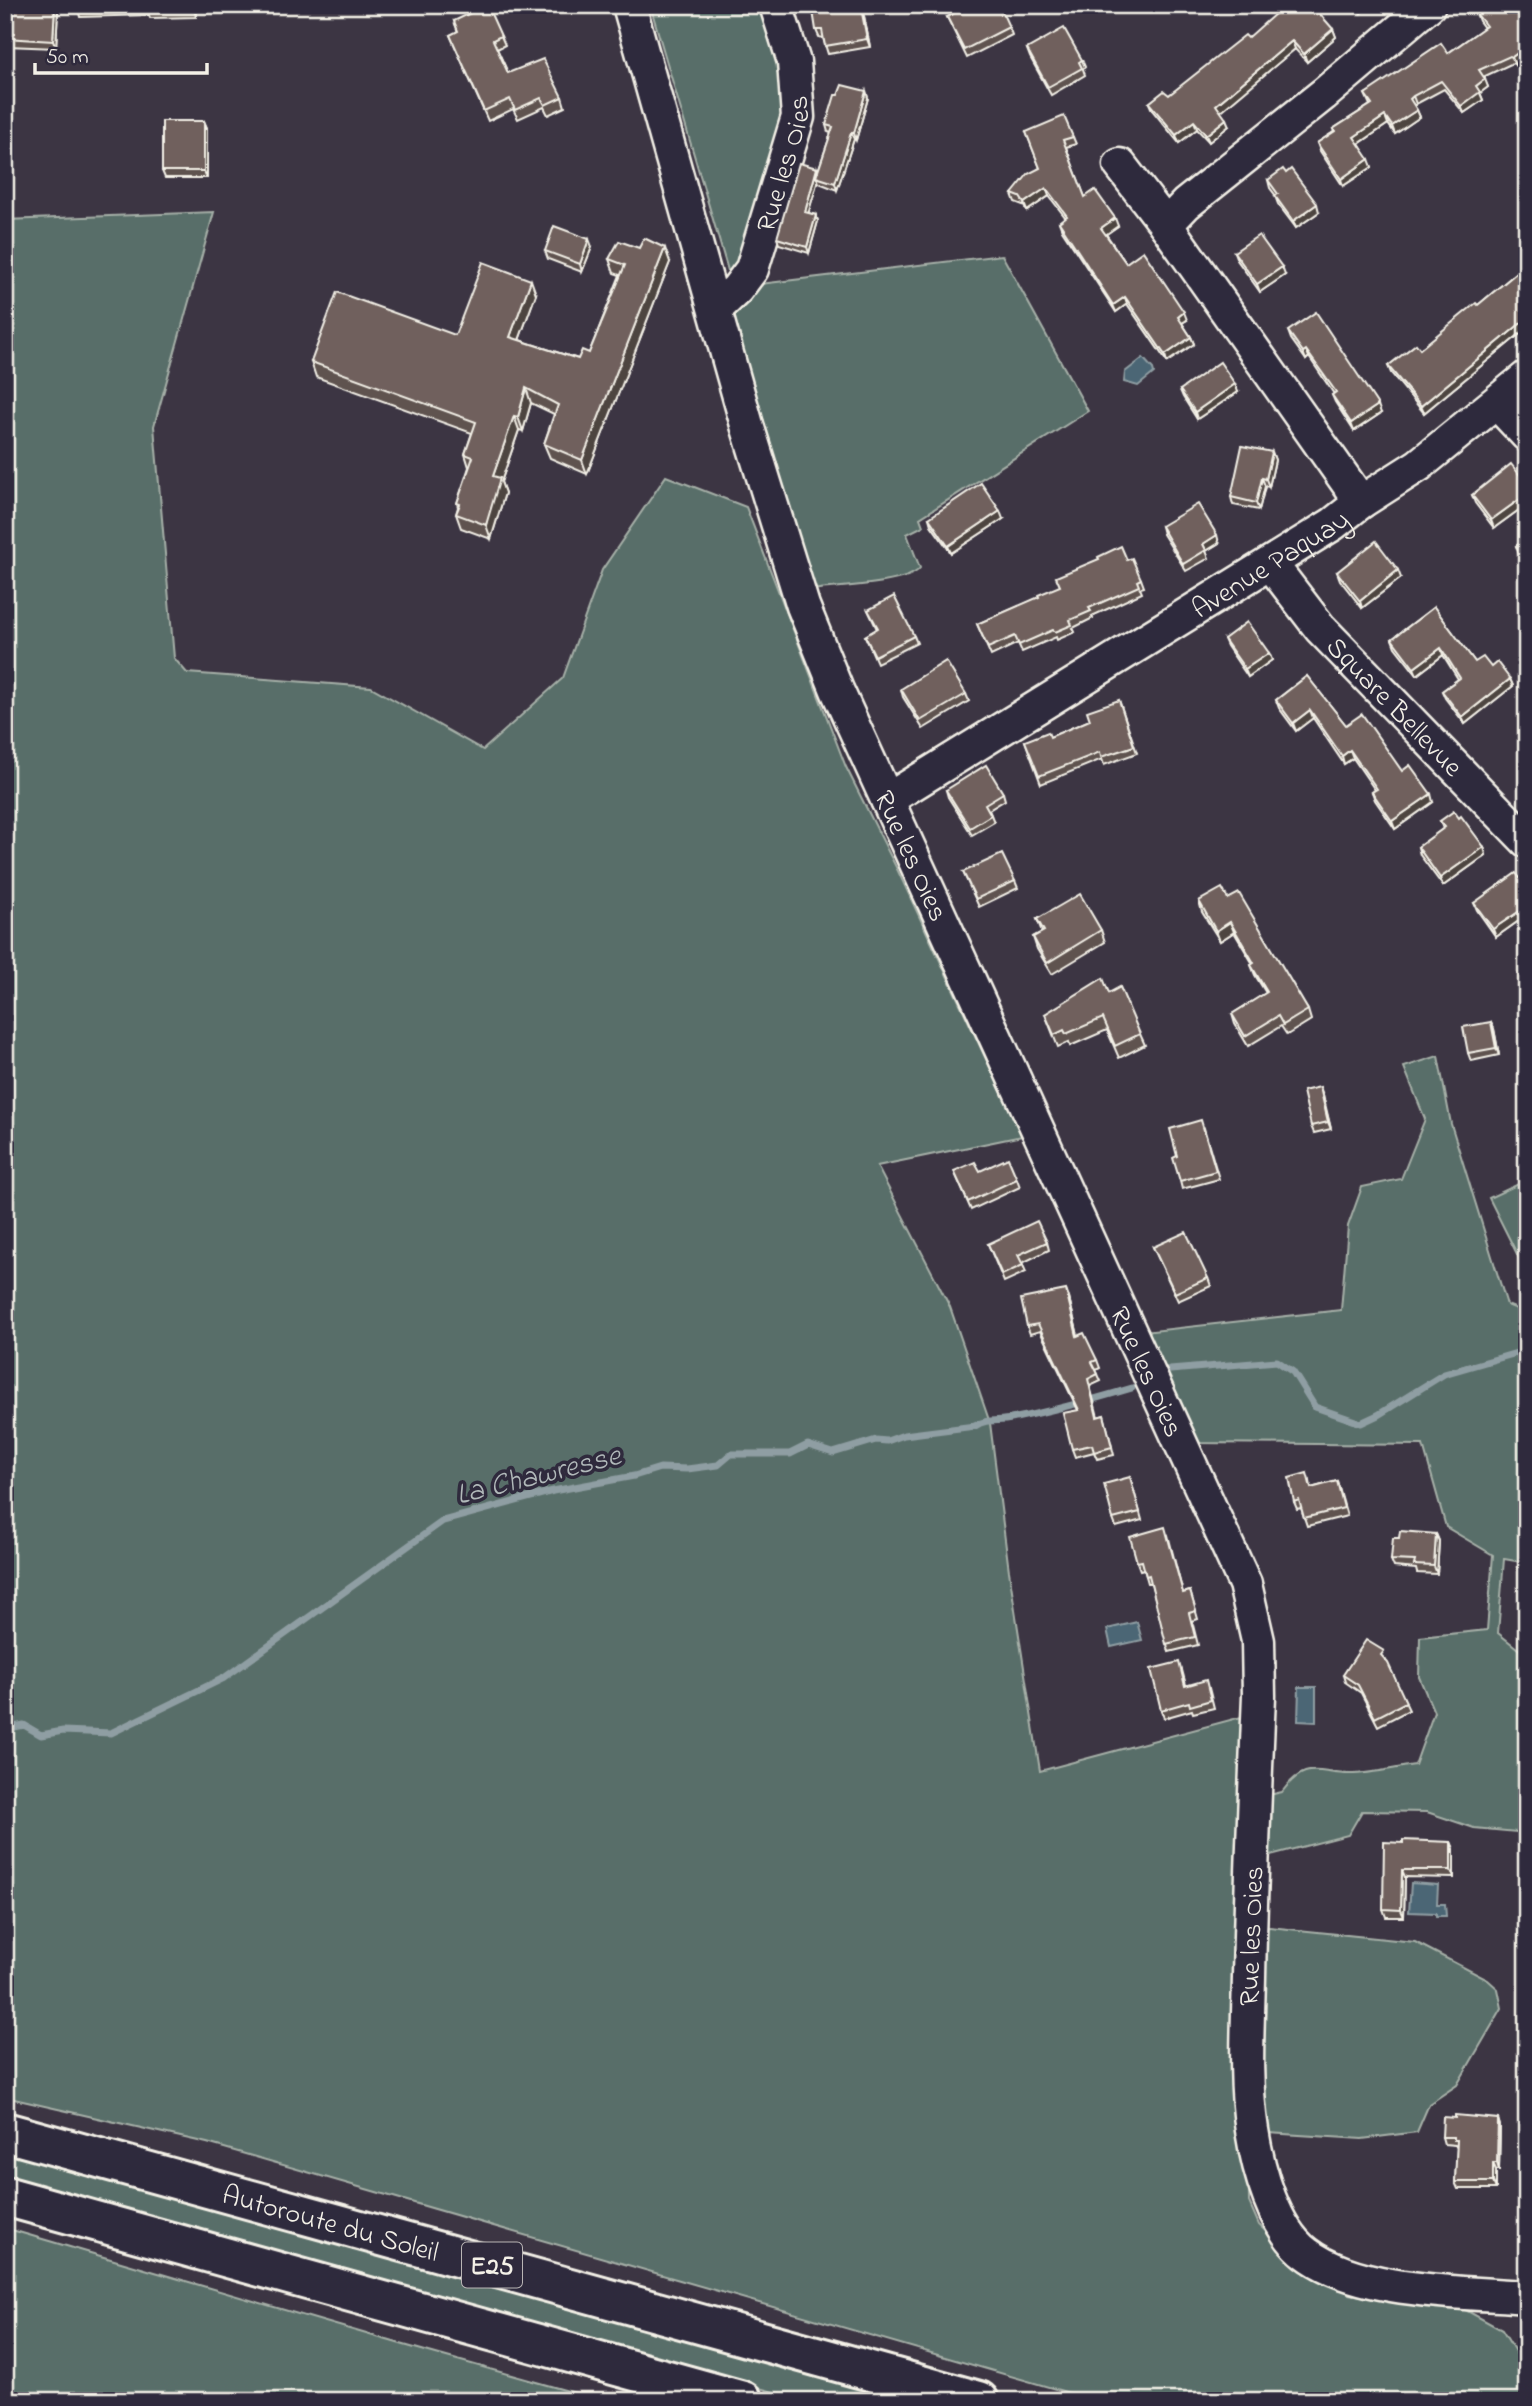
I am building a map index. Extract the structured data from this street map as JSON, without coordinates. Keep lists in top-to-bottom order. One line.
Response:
{"streets":{"highway":["Autoroute du Soleil","E25"],"street":["Rue les Oies","Avenue Paquay","Square Bellevue"]},"crossings":[["Rue les Oies","Avenue Paquay"],["Avenue Paquay","Square Bellevue"]],"water":["La Chawresse"],"scale_bar":"50 m"}
